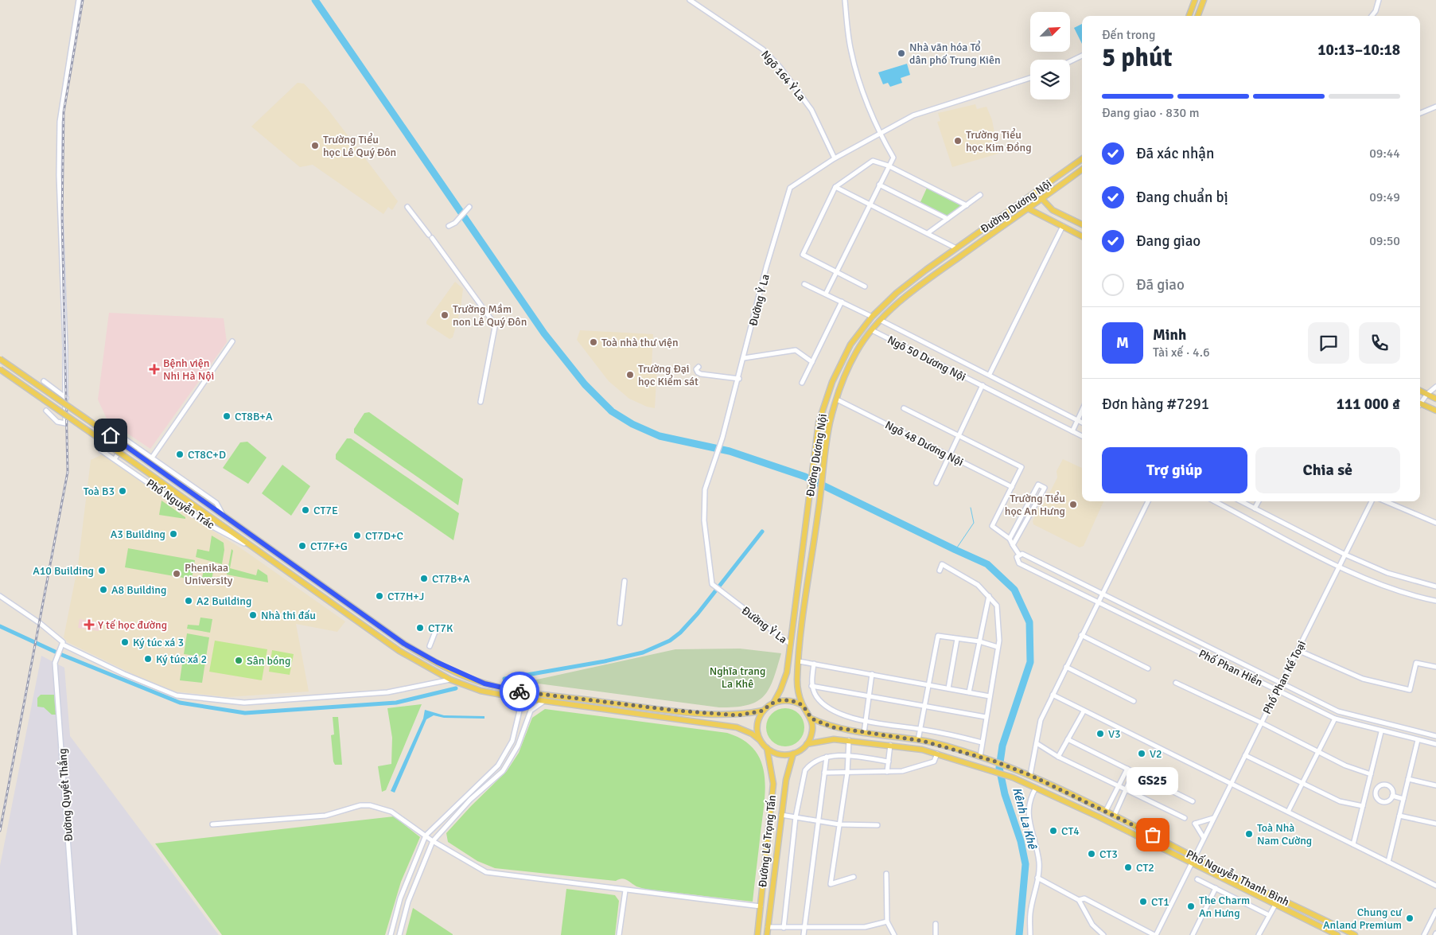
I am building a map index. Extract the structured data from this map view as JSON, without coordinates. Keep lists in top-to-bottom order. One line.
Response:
{"streets":{"main road":["Đường Dương Nội","Phố Nguyễn Trác","Đường Lê Trọng Tấn","Phố Nguyễn Thanh Bình"],"street":["Ngõ 164 Ỷ La","Đường Ỷ La","Ngõ 50 Dương Nội","Ngõ 48 Dương Nội","Phố Phan Hiền","Phố Phan Kế Toại","Đường Quyết Thắng"]},"crossings":[["Ngõ 164 Ỷ La","Đường Ỷ La"],["Đường Dương Nội","Đường Ỷ La"],["Đường Dương Nội","Ngõ 50 Dương Nội"],["Đường Dương Nội","Ngõ 48 Dương Nội"],["Đường Dương Nội","Phố Nguyễn Trác"],["Đường Dương Nội","Đường Lê Trọng Tấn"],["Phố Nguyễn Trác","Đường Lê Trọng Tấn"],["Phố Phan Hiền","Phố Phan Kế Toại"],["Phố Phan Kế Toại","Phố Nguyễn Thanh Bình"]],"water":["Kênh La Khê"],"parks":["Nghĩa trang La Khê"],"places":{"other":["Nhà văn hóa Tổ dân phố Trung Kiên","Trường Tiểu học Kim Đồng","Trường Tiểu học Lê Quý Đôn","Trường Mầm non Lê Quý Đôn","Toà nhà thư viện","Trường Đại học Kiểm sát","CT8B+A","CT8C+D","Toà B3","Trường Tiểu học An Hưng","CT7E","A3 Building","CT7D+C","CT7F+G","A10 Building","Phenikaa University","CT7B+A","A8 Building","CT7H+J","A2 Building","Nhà thi đấu","CT7K","Ký túc xá 3","Ký túc xá 2","Sân bóng","V3","V2","CT4","Toà Nhà Nam Cường","GS25","CT3","CT2","CT1","The Charm An Hưng","Chung cư Anland Premium"],"health":["Bệnh viện Nhi Hà Nội","Y tế học đường"]},"north":"top right","page":{"heading":["5 phút","Đến trong","10:13–10:18"],"panel":["Minh","Tài xế · 4.6","Đơn hàng #7291","111 000 ₫"],"bar":"Đang giao · 830 m","list":[["Đã xác nhận","09:44"],["Đang chuẩn bị","09:49"],["Đang giao","09:50"],"Đã giao"],"round":"M","buttons":["Trợ giúp","Chia sẻ"],"bubble":"GS25"}}
